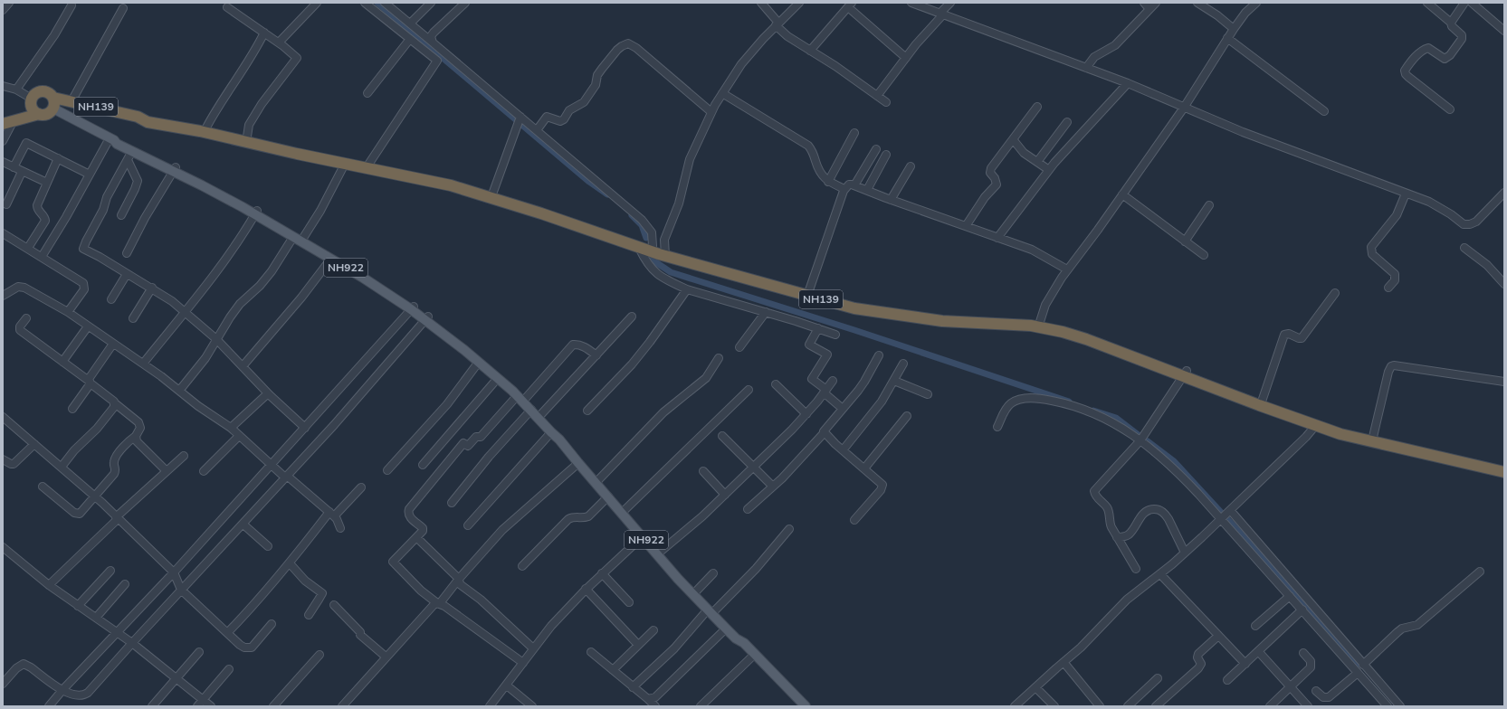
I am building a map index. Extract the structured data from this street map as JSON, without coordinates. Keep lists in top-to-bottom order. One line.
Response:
{"streets":{"highway":["NH139"],"main road":["NH922"]}}
